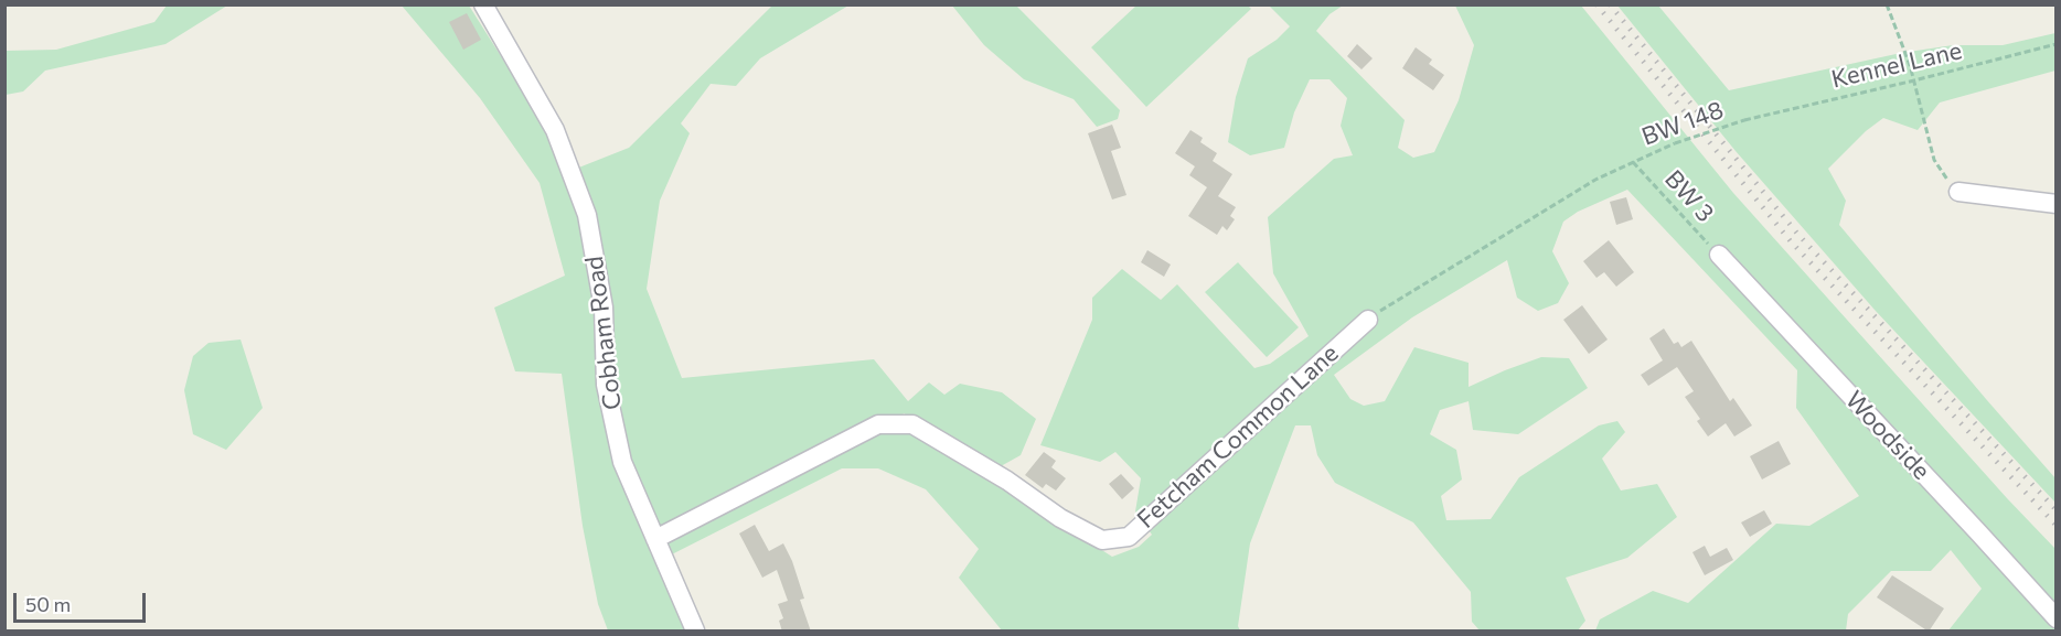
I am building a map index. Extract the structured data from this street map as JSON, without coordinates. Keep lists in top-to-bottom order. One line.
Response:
{"streets":{"street":["Cobham Road","Woodside","Fetcham Common Lane"],"path":["Kennel Lane","BW 148","BW 3"]},"crossings":[["Kennel Lane","BW 148"],["BW 148","BW 3"],["BW 3","Woodside"],["Cobham Road","Fetcham Common Lane"]],"scale_bar":"50 m"}
